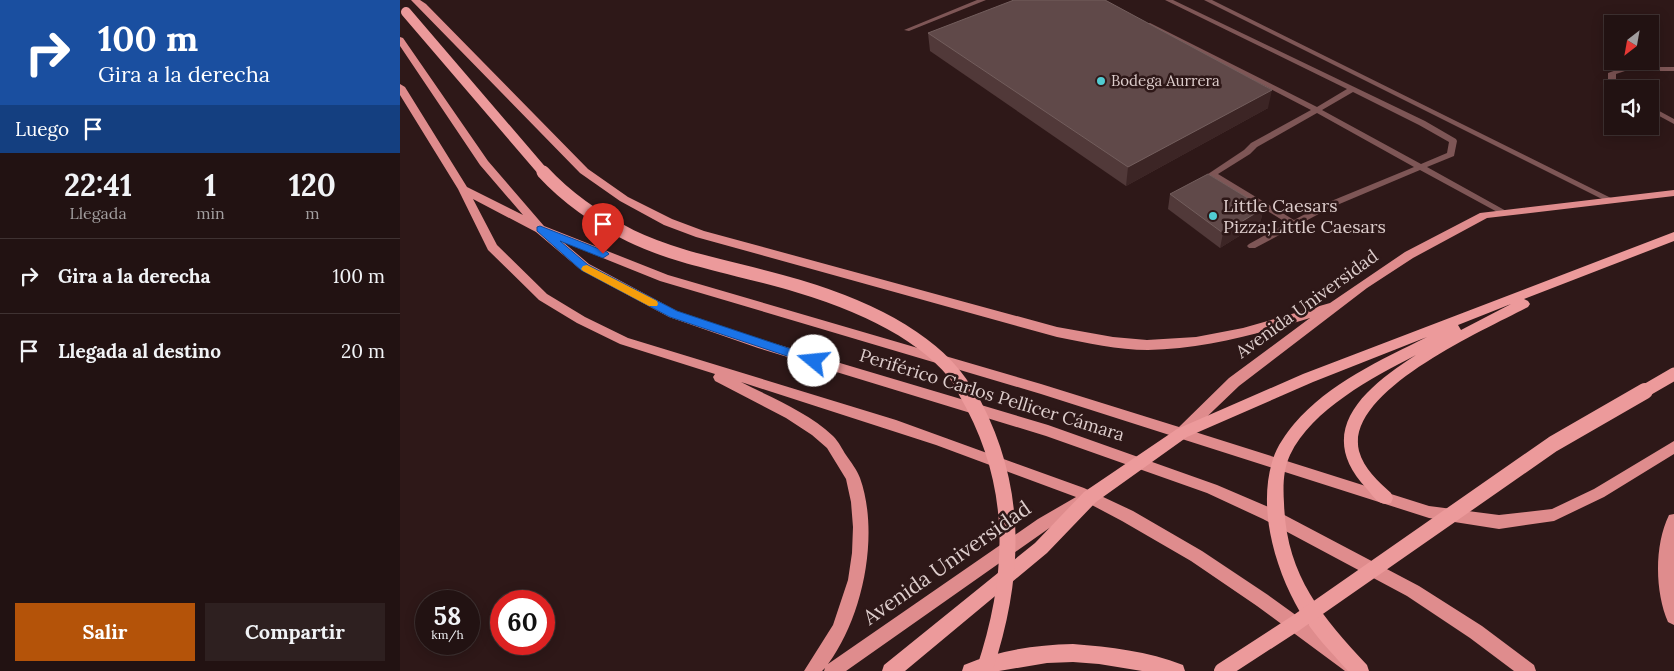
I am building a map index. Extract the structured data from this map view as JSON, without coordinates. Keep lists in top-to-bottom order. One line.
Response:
{"streets":{"highway":["Avenida Universidad"],"main road":["Periférico Carlos Pellicer Cámara"]},"crossings":[["Avenida Universidad","Periférico Carlos Pellicer Cámara"]],"places":["Bodega Aurrera","Little Caesars Pizza;Little Caesars"],"north":"bottom left","page":{"turn":["100 m","Gira a la derecha"],"then":"Luego","eta":["22:41","Llegada","1","min","120","m"],"list":[{"name":"Gira a la derecha","value":"100 m"},{"name":"Llegada al destino","value":"20 m"}],"speed":"58 km/h","limit":"60","buttons":["Salir","Compartir"]}}
